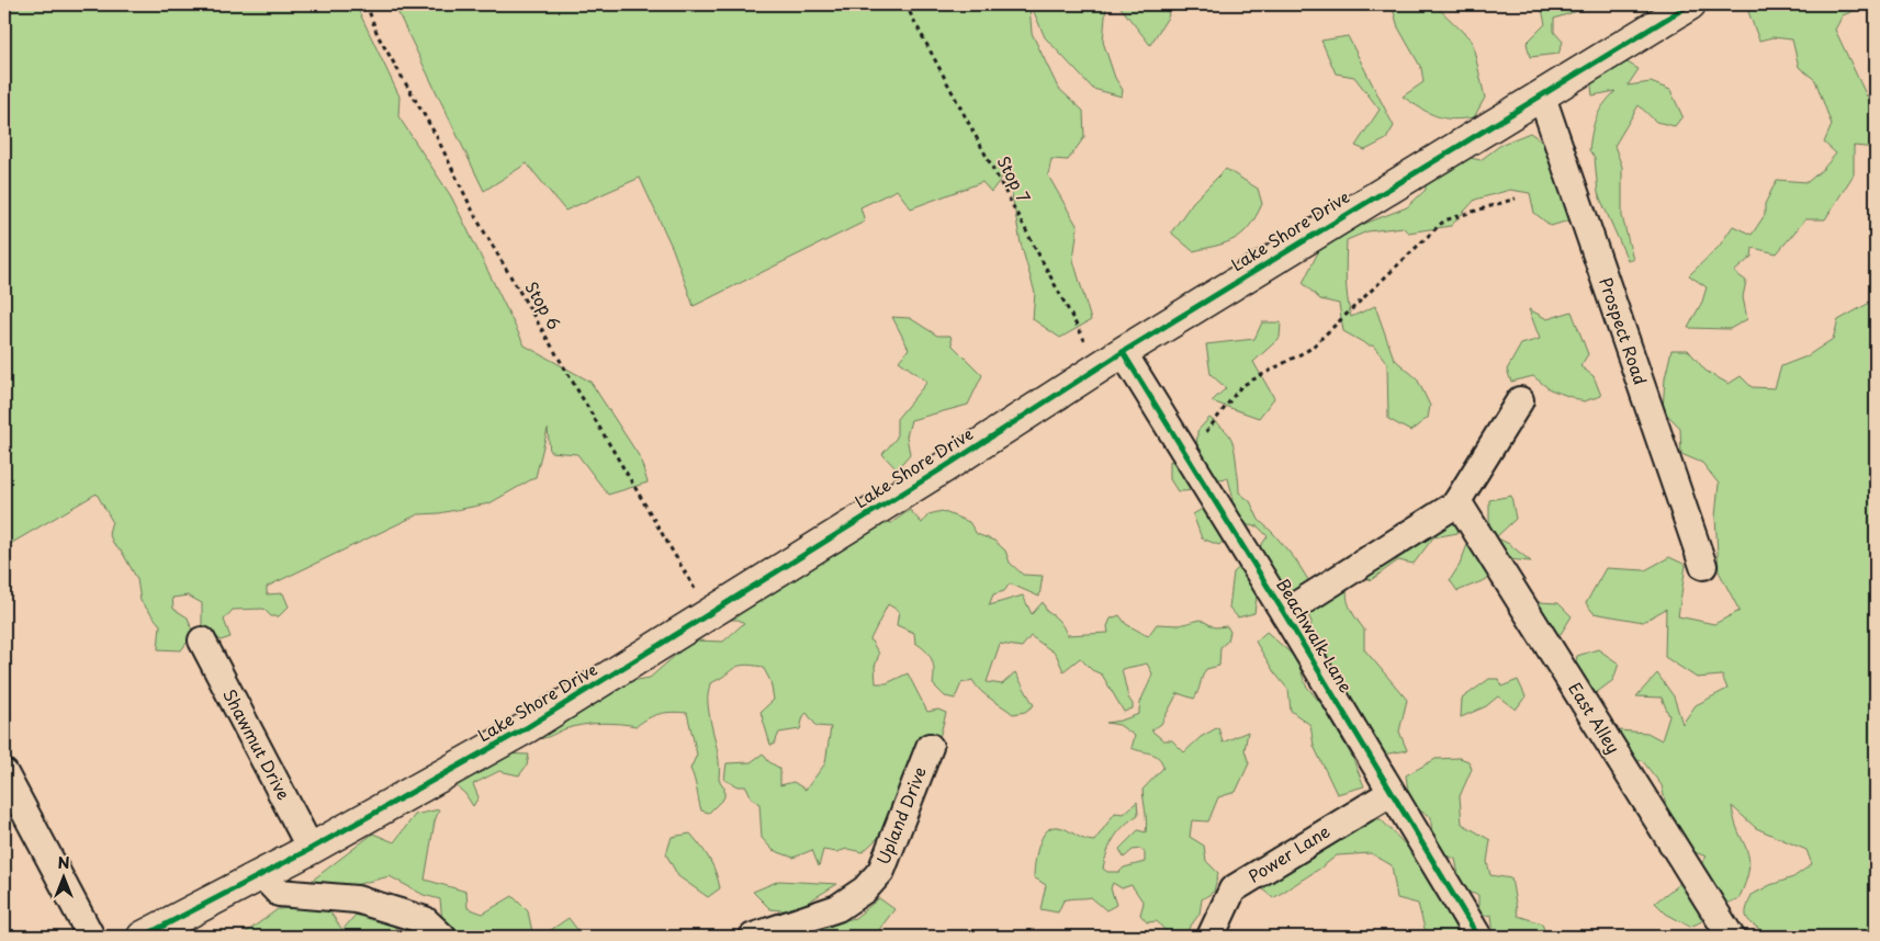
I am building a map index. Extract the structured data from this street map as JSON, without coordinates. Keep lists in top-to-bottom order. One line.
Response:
{"streets":{"street":["Lake Shore Drive","Prospect Road","Beachwalk Lane","East Alley","Shawmut Drive","Upland Drive","Power Lane"],"path":["Stop 7","Stop 6"]},"crossings":[["Stop 7","Lake Shore Drive"],["Stop 7","Beachwalk Lane"],["Lake Shore Drive","Stop 6"],["Lake Shore Drive","Prospect Road"],["Lake Shore Drive","Beachwalk Lane"],["Lake Shore Drive","Shawmut Drive"],["Beachwalk Lane","Power Lane"]],"north":"top"}
